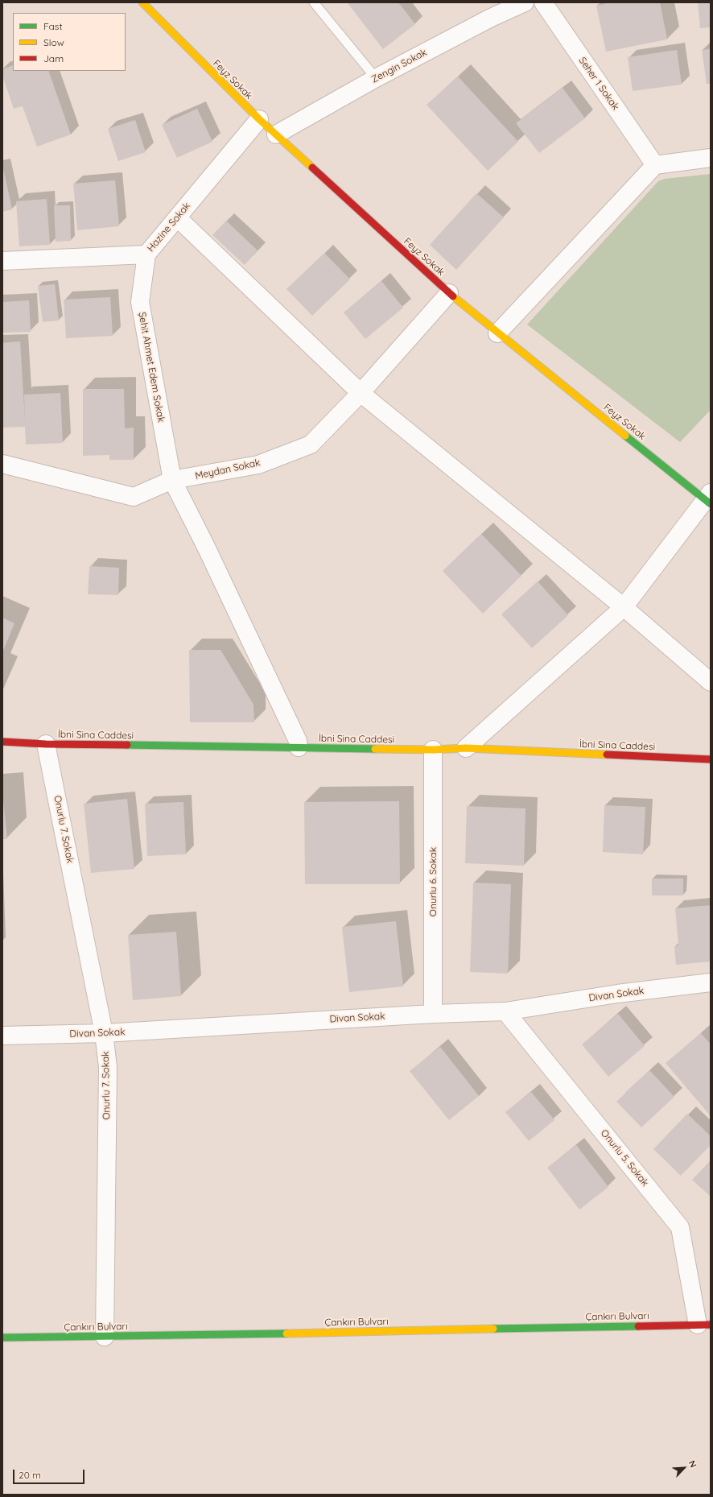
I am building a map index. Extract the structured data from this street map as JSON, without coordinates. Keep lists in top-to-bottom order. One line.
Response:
{"streets":{"street":["Zengin Sokak","Feyz Sokak","Seher 1 Sokak","Hazine Sokak","Şehit Ahmet Edem Sokak","Meydan Sokak","İbni Sina Caddesi","Onurlu 7. Sokak","Onurlu 6. Sokak","Divan Sokak","Onurlu 5. Sokak","Çankırı Bulvarı"]},"crossings":[["Zengin Sokak","Feyz Sokak"],["Feyz Sokak","Hazine Sokak"],["Feyz Sokak","Meydan Sokak"],["Hazine Sokak","Şehit Ahmet Edem Sokak"],["Şehit Ahmet Edem Sokak","Meydan Sokak"],["Şehit Ahmet Edem Sokak","İbni Sina Caddesi"],["İbni Sina Caddesi","Onurlu 7. Sokak"],["İbni Sina Caddesi","Onurlu 6. Sokak"],["Onurlu 7. Sokak","Divan Sokak"],["Onurlu 7. Sokak","Çankırı Bulvarı"],["Onurlu 6. Sokak","Divan Sokak"],["Divan Sokak","Onurlu 5. Sokak"],["Onurlu 5. Sokak","Çankırı Bulvarı"]],"legend":["Fast","Slow","Jam"],"scale_bar":"20 m","north":"top right"}
